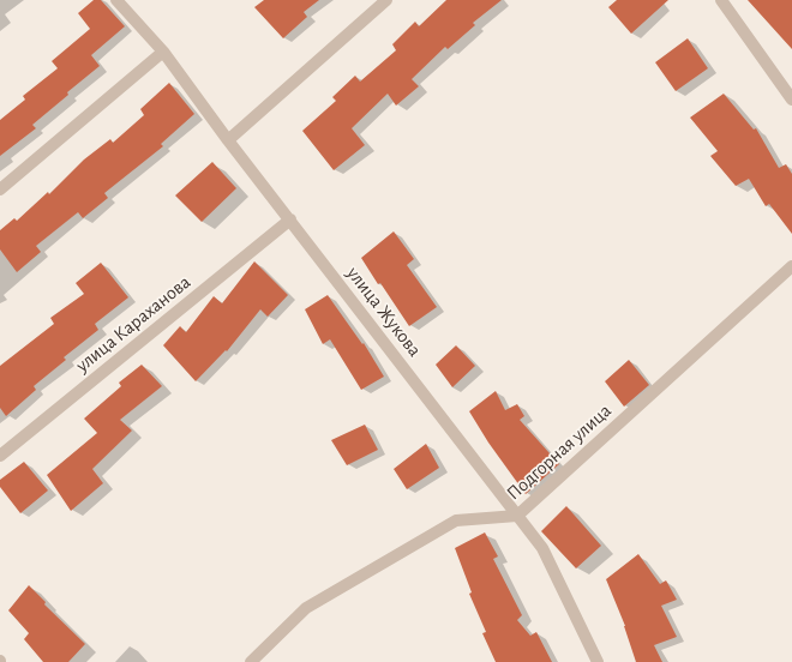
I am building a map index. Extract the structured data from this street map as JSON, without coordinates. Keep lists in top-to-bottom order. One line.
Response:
{"streets":{"street":["улица Жукова","улица Караханова","Подгорная улица"]},"crossings":[["улица Жукова","улица Караханова"],["улица Жукова","Подгорная улица"]]}
